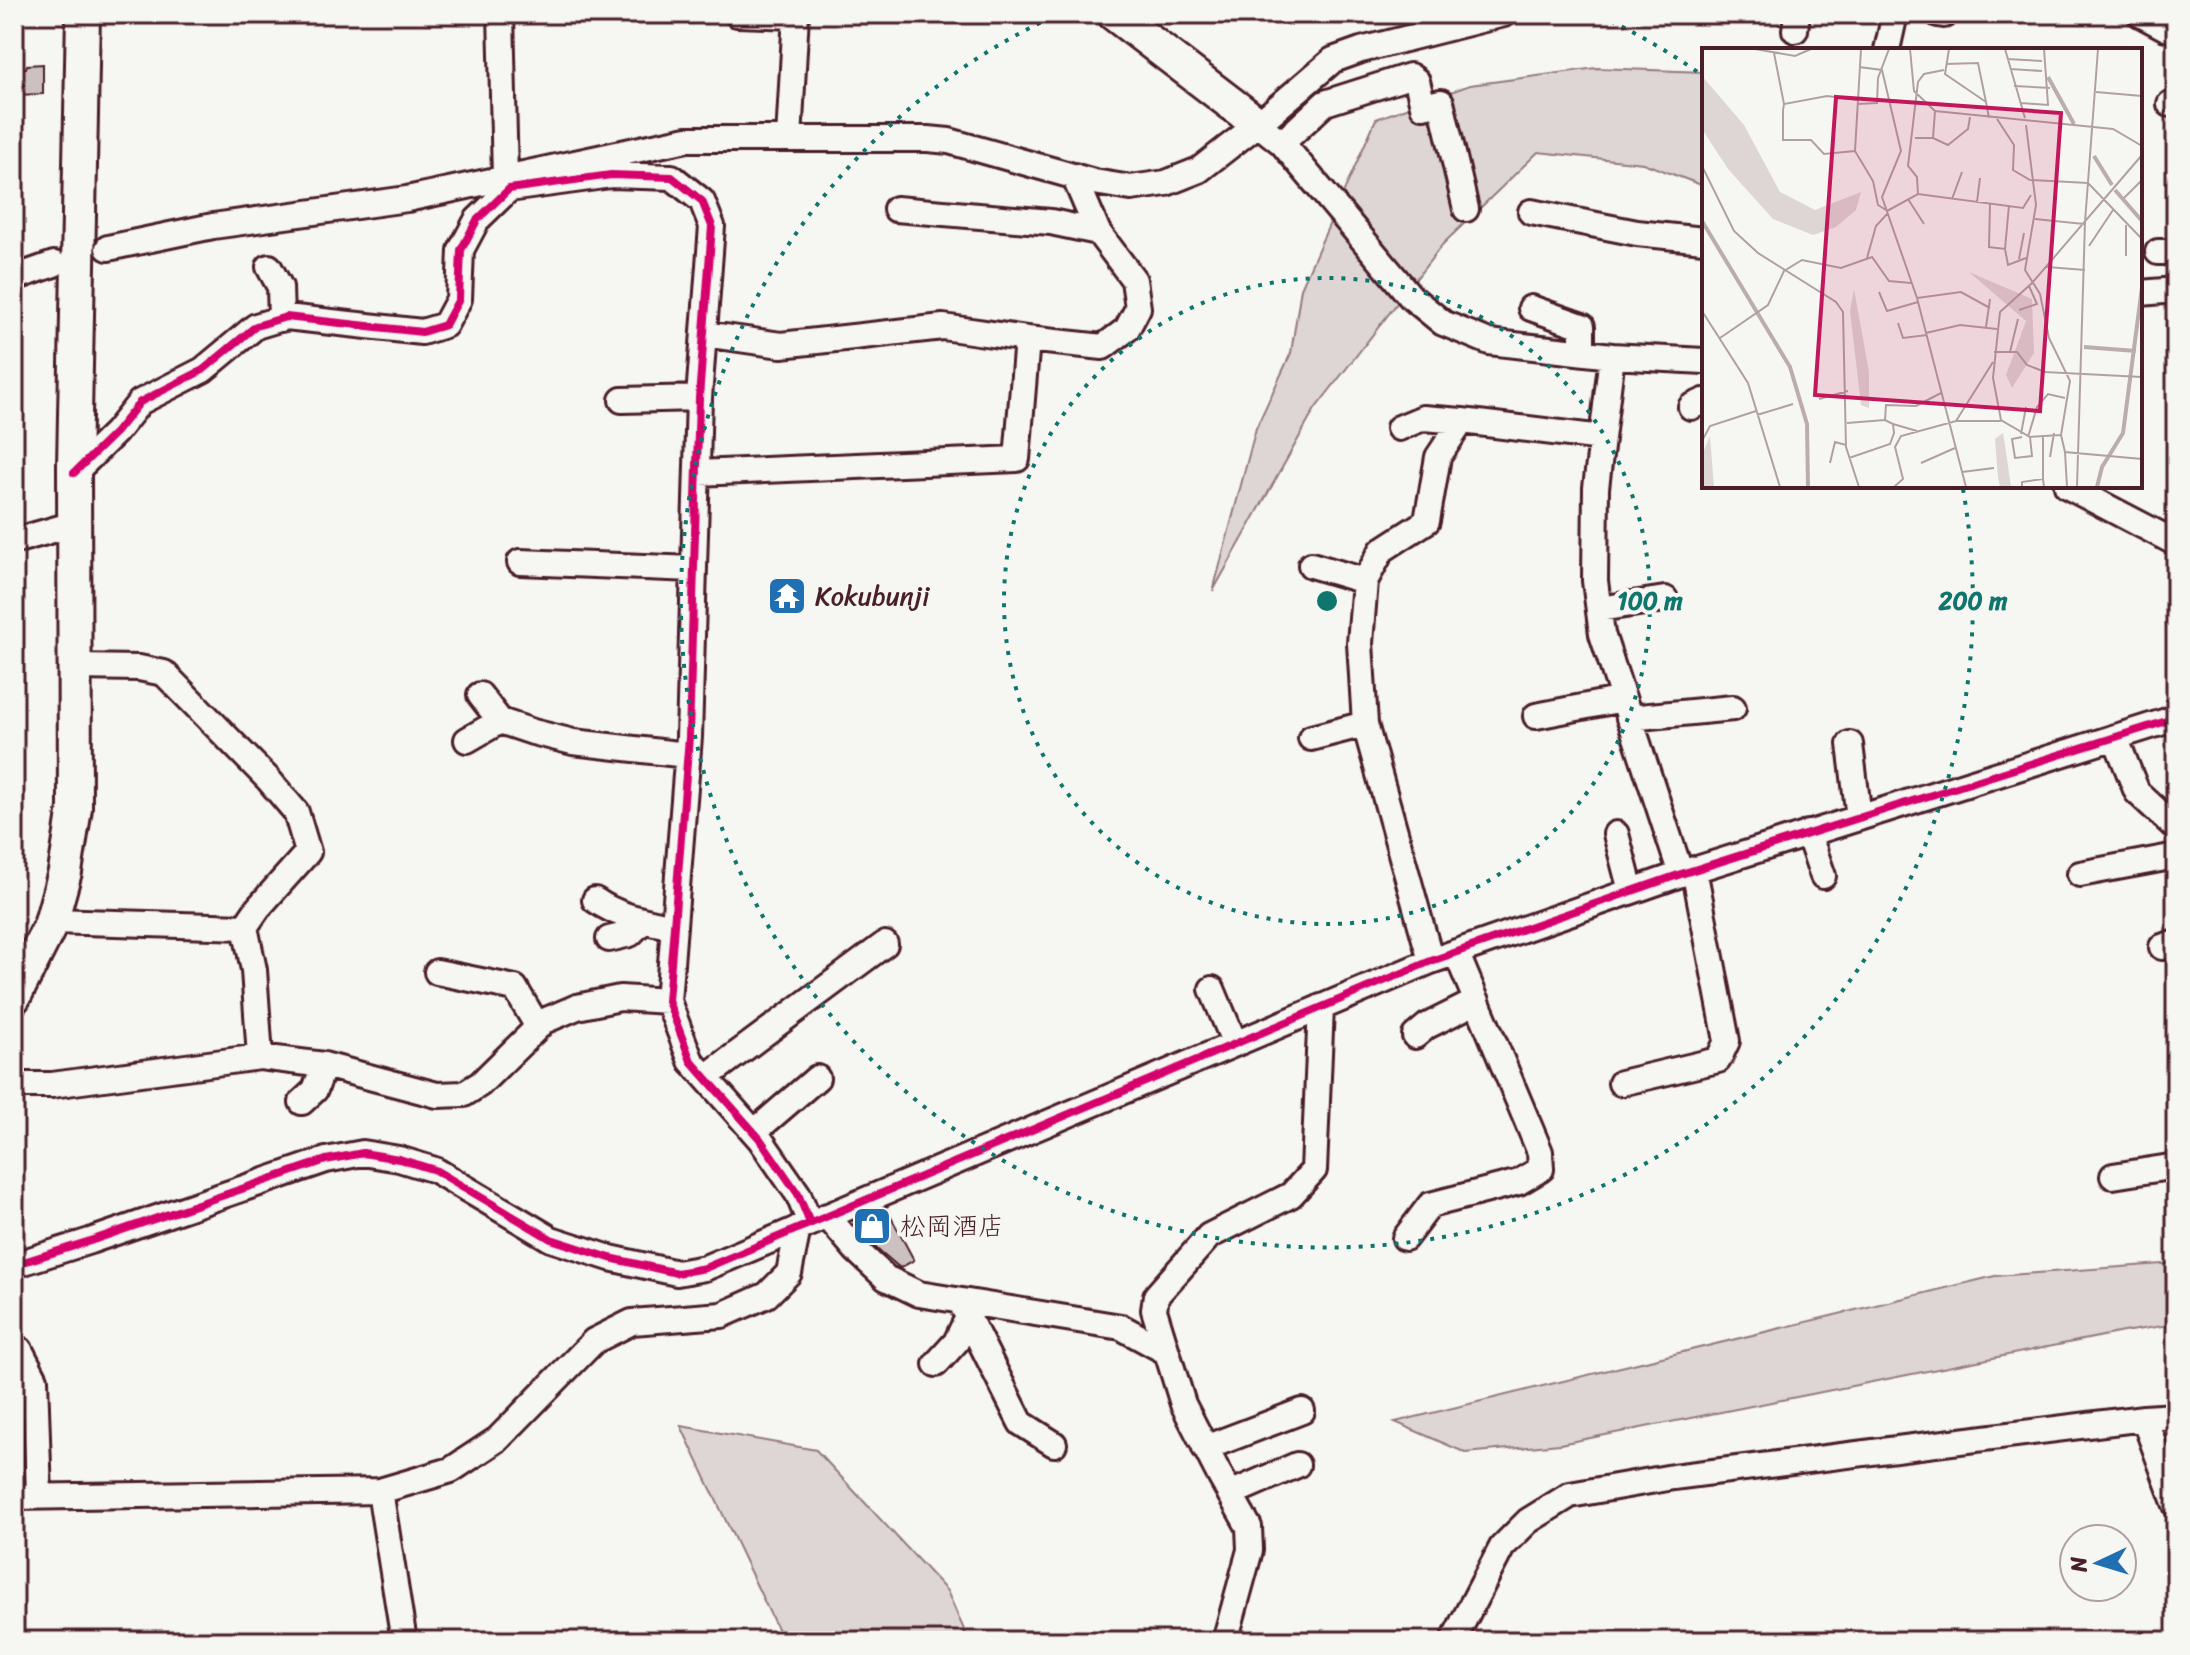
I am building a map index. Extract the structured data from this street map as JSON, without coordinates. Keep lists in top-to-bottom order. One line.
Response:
{"places":{"temple":["Kokubunji"],"shop":["松岡酒店"]},"north":"left","rings":["100 m","200 m"]}
